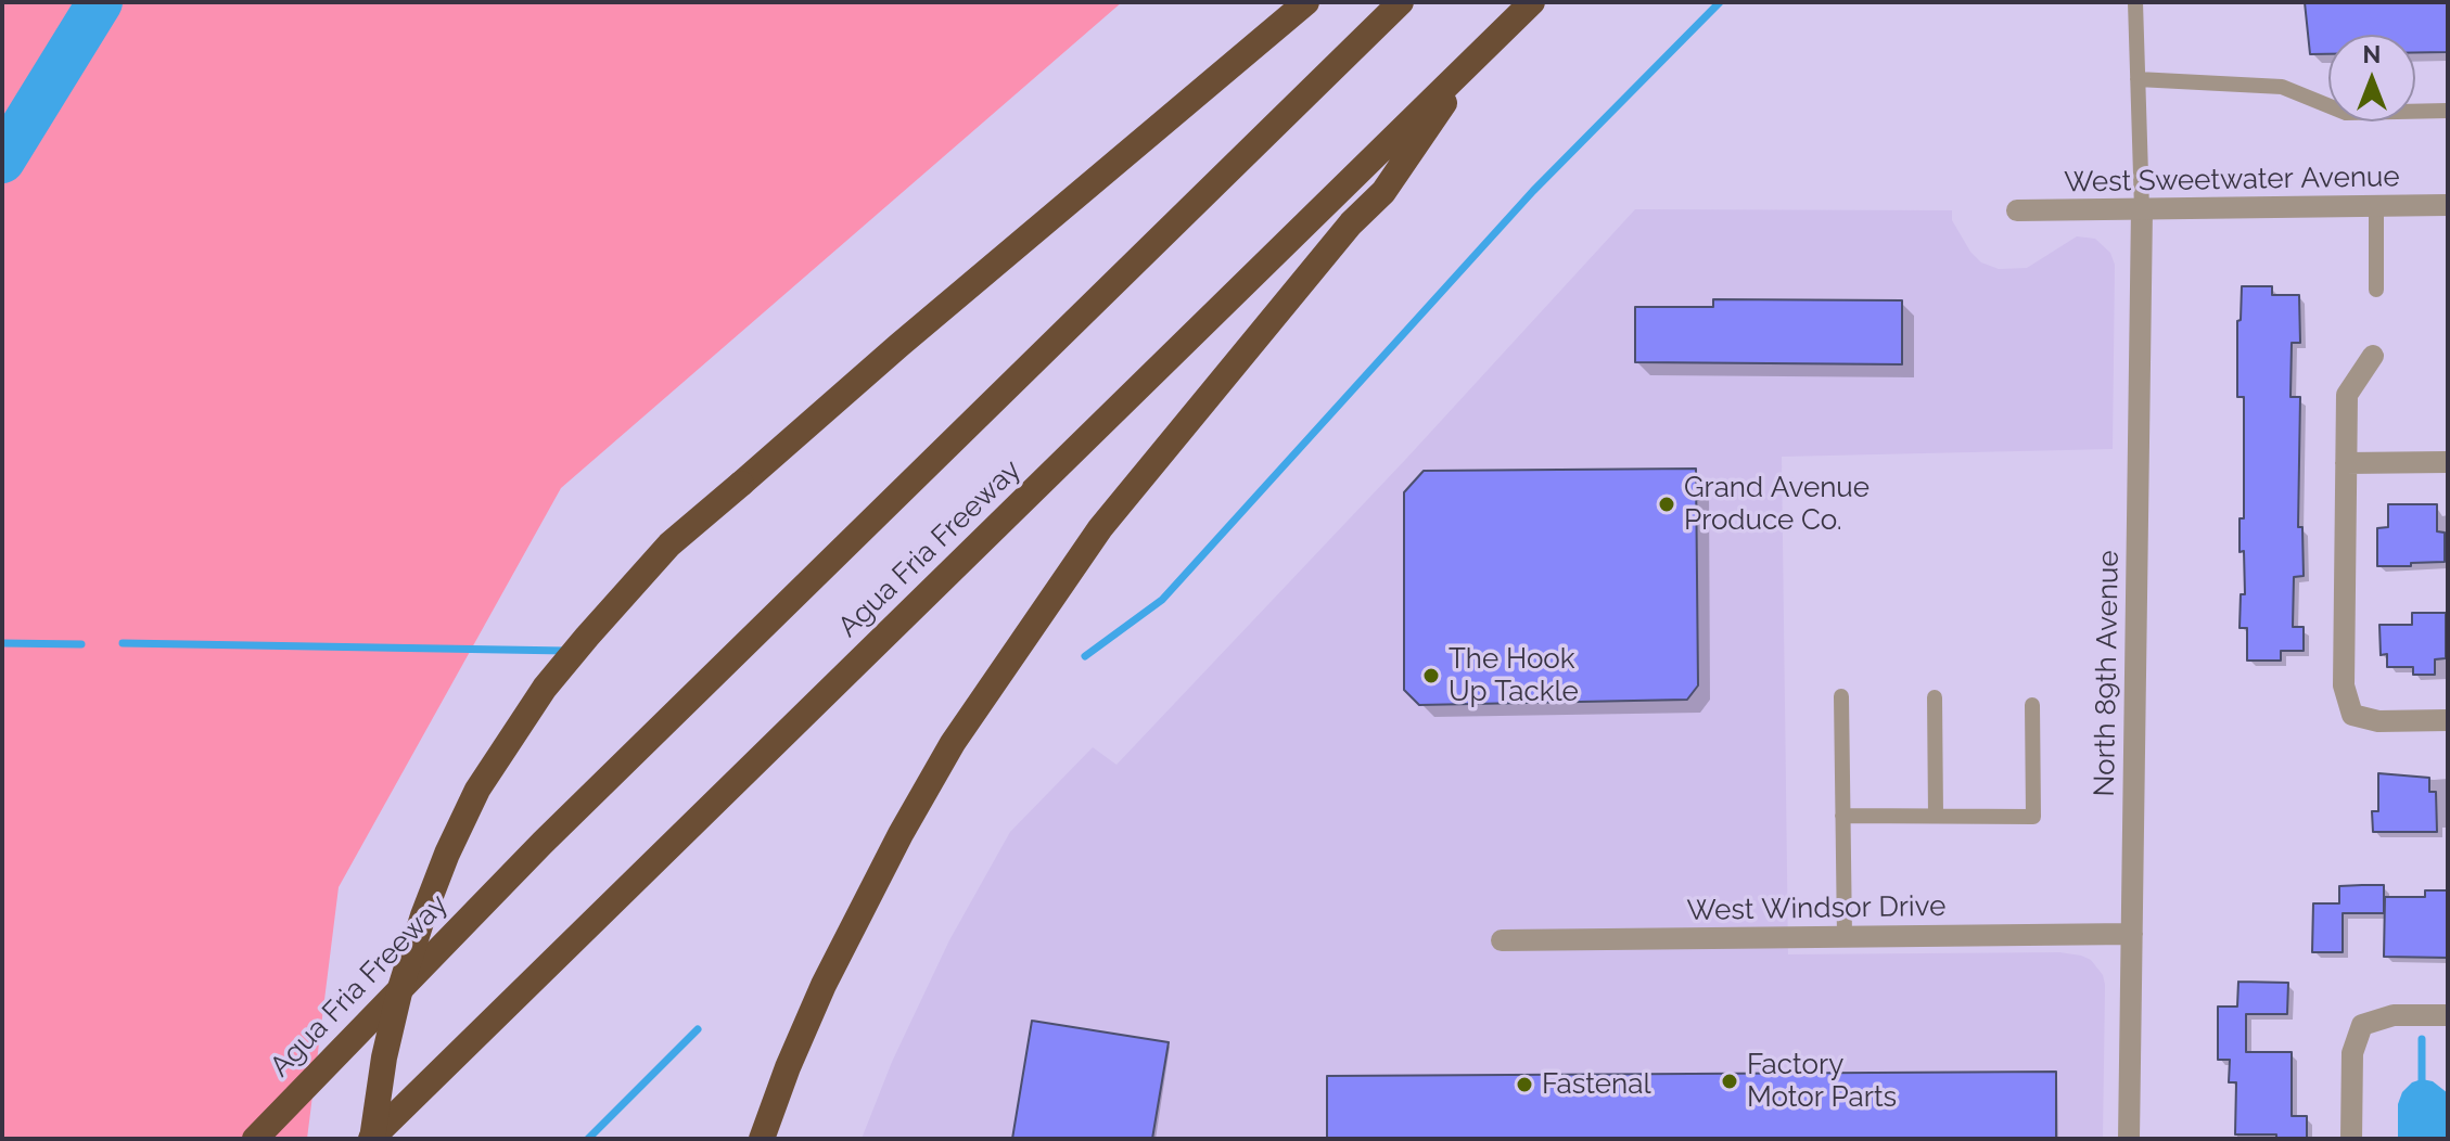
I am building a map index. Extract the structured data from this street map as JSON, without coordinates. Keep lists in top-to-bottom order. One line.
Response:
{"streets":{"highway":["Agua Fria Freeway"],"street":["West Sweetwater Avenue","North 89th Avenue","West Windsor Drive"]},"crossings":[["West Sweetwater Avenue","North 89th Avenue"],["North 89th Avenue","West Windsor Drive"]],"places":["Grand Avenue Produce Co.","The Hook Up Tackle","Factory Motor Parts","Fastenal"],"north":"top"}
